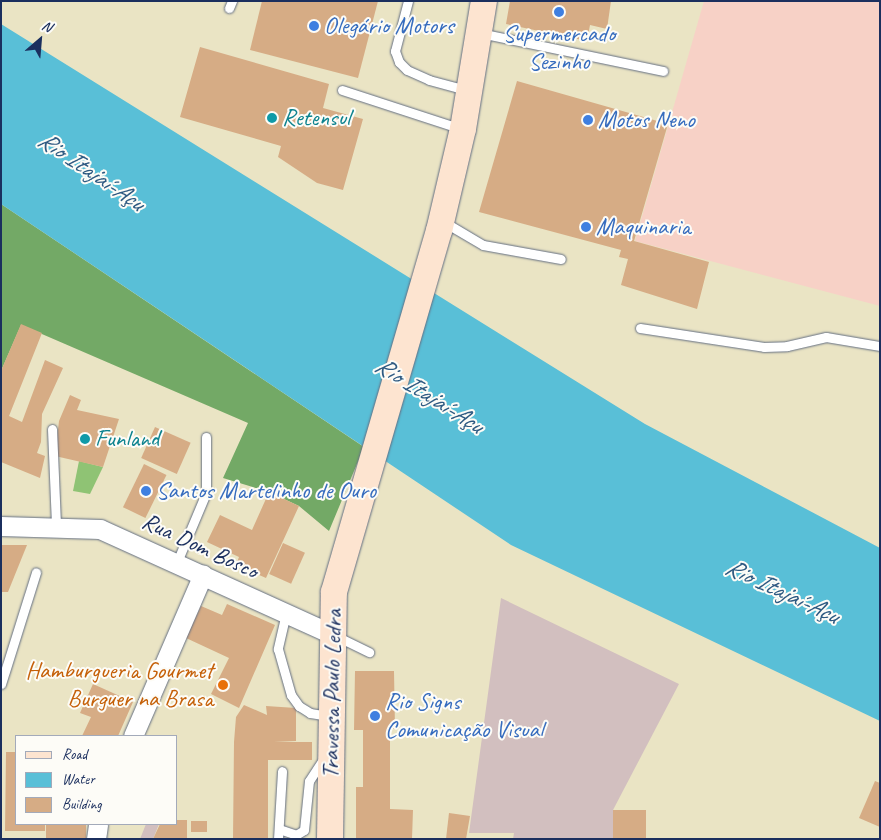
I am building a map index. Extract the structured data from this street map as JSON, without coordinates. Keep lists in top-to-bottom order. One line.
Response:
{"streets":{"street":["Rua Dom Bosco","Travessa Paulo Ledra"]},"crossings":[["Rua Dom Bosco","Travessa Paulo Ledra"]],"water":["Rio Itajaí-Açu"],"places":["Supermercado Sezinho","Olegário Motors","Retensul","Motos Neno","Maquinaria","Funland","Santos Martelinho de Ouro","Hamburgueria Gourmet Burguer na Brasa","Rio Signs Comunicação Visual"],"legend":["Road","Water","Building"],"north":"top right"}
